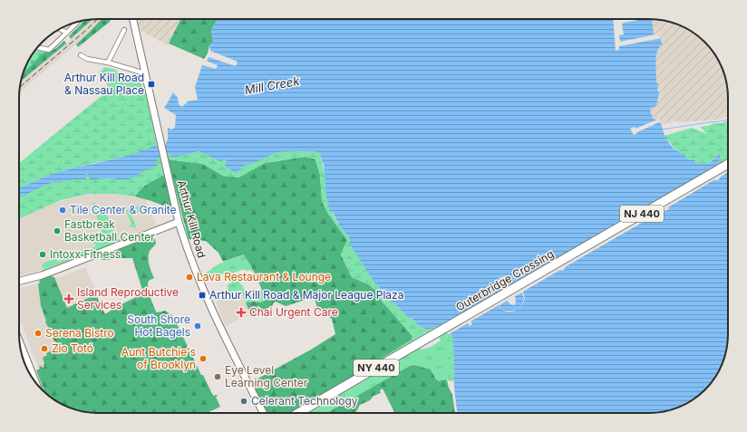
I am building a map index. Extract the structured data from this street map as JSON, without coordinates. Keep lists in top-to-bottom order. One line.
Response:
{"streets":{"highway":["NJ 440","Outerbridge Crossing","NY 440"],"street":["Arthur Kill Road"]},"water":["Mill Creek"],"places":{"transit":["Arthur Kill Road & Nassau Place","Arthur Kill Road & Major League Plaza"],"other":["Tile Center & Granite","Fastbreak Basketball Center","Intoxx Fitness","Lava Restaurant & Lounge","South Shore Hot Bagels","Serena Bistro","Zio Totó","Aunt Butchie's of Brooklyn","Eye Level Learning Center","Celerant Technology"],"health":["Island Reproductive Services","Chai Urgent Care"]}}
